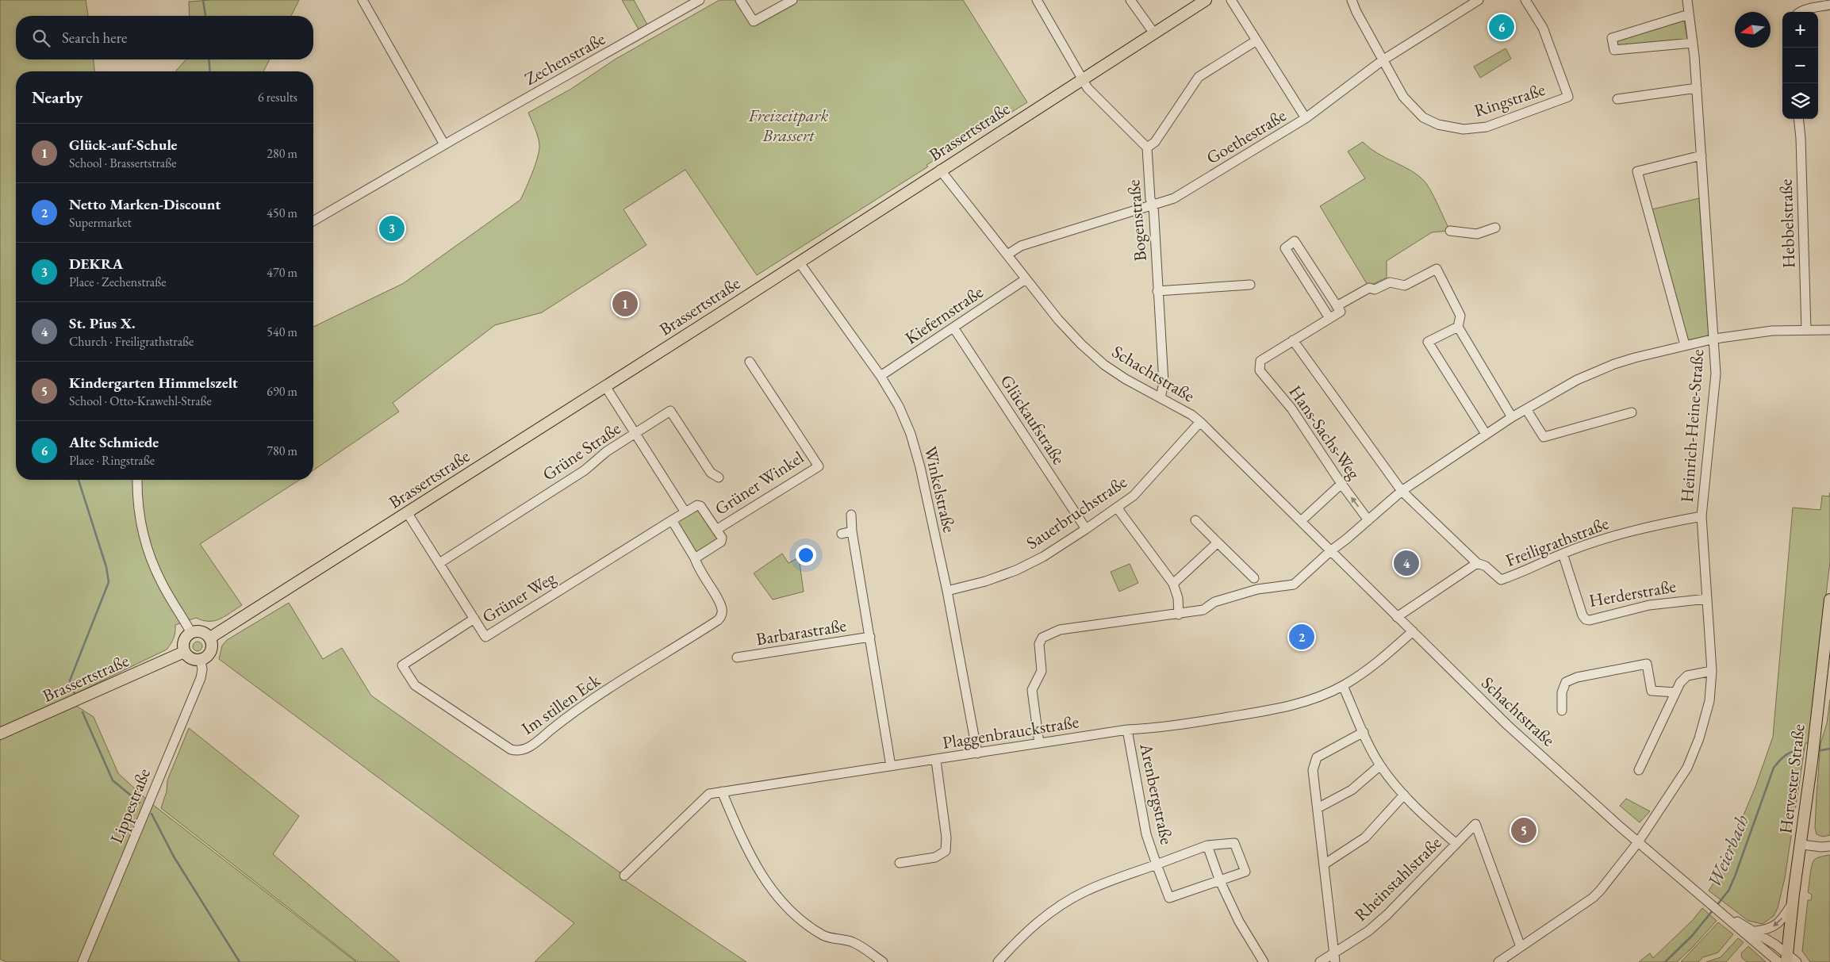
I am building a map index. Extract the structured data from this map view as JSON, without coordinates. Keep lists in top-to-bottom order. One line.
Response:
{"streets":{"main road":["Brassertstraße","Hervester Straße"],"street":["Zechenstraße","Ringstraße","Goethestraße","Bogenstraße","Hebbelstraße","Kiefernstraße","Schachtstraße","Glückaufstraße","Heinrich-Heine-Straße","Hans-Sachs-Weg","Grüne Straße","Grüner Winkel","Winkelstraße","Sauerbruchstraße","Freiligrathstraße","Herderstraße","Grüner Weg","Barbarastraße","Im stillen Eck","Plaggenbrauckstraße","Arenbergstraße","Lippestraße","Rheinstahlstraße"]},"crossings":[["Ringstraße","Goethestraße"],["Brassertstraße","Schachtstraße"],["Brassertstraße","Winkelstraße"],["Brassertstraße","Grüner Weg"],["Brassertstraße","Lippestraße"],["Goethestraße","Bogenstraße"],["Goethestraße","Schachtstraße"],["Bogenstraße","Schachtstraße"],["Kiefernstraße","Schachtstraße"],["Kiefernstraße","Glückaufstraße"],["Kiefernstraße","Winkelstraße"],["Schachtstraße","Heinrich-Heine-Straße"],["Schachtstraße","Sauerbruchstraße"],["Schachtstraße","Plaggenbrauckstraße"],["Schachtstraße","Hervester Straße"],["Glückaufstraße","Sauerbruchstraße"],["Heinrich-Heine-Straße","Freiligrathstraße"],["Heinrich-Heine-Straße","Herderstraße"],["Heinrich-Heine-Straße","Rheinstahlstraße"],["Grüne Straße","Grüner Weg"],["Grüner Winkel","Grüner Weg"],["Winkelstraße","Sauerbruchstraße"],["Winkelstraße","Plaggenbrauckstraße"],["Freiligrathstraße","Herderstraße"],["Grüner Weg","Im stillen Eck"],["Barbarastraße","Plaggenbrauckstraße"],["Plaggenbrauckstraße","Arenbergstraße"]],"water":["Weierbach"],"parks":["Freizeitpark Brassert"],"north":"left","page":{"map_buttons":["+","−"],"pins":["6","3","1","4","2","5"],"search":"Search here","heading":["Nearby","6 results"],"list":[{"mark":"1","name":"Glück-auf-Schule","note":"School · Brassertstraße","value":"280 m"},{"mark":"2","name":"Netto Marken-Discount","note":"Supermarket","value":"450 m"},{"mark":"3","name":"DEKRA","note":"Place · Zechenstraße","value":"470 m"},{"mark":"4","name":"St. Pius X.","note":"Church · Freiligrathstraße","value":"540 m"},{"mark":"5","name":"Kindergarten Himmelszelt","note":"School · Otto-Krawehl-Straße","value":"690 m"},{"mark":"6","name":"Alte Schmiede","note":"Place · Ringstraße","value":"780 m"}]}}
